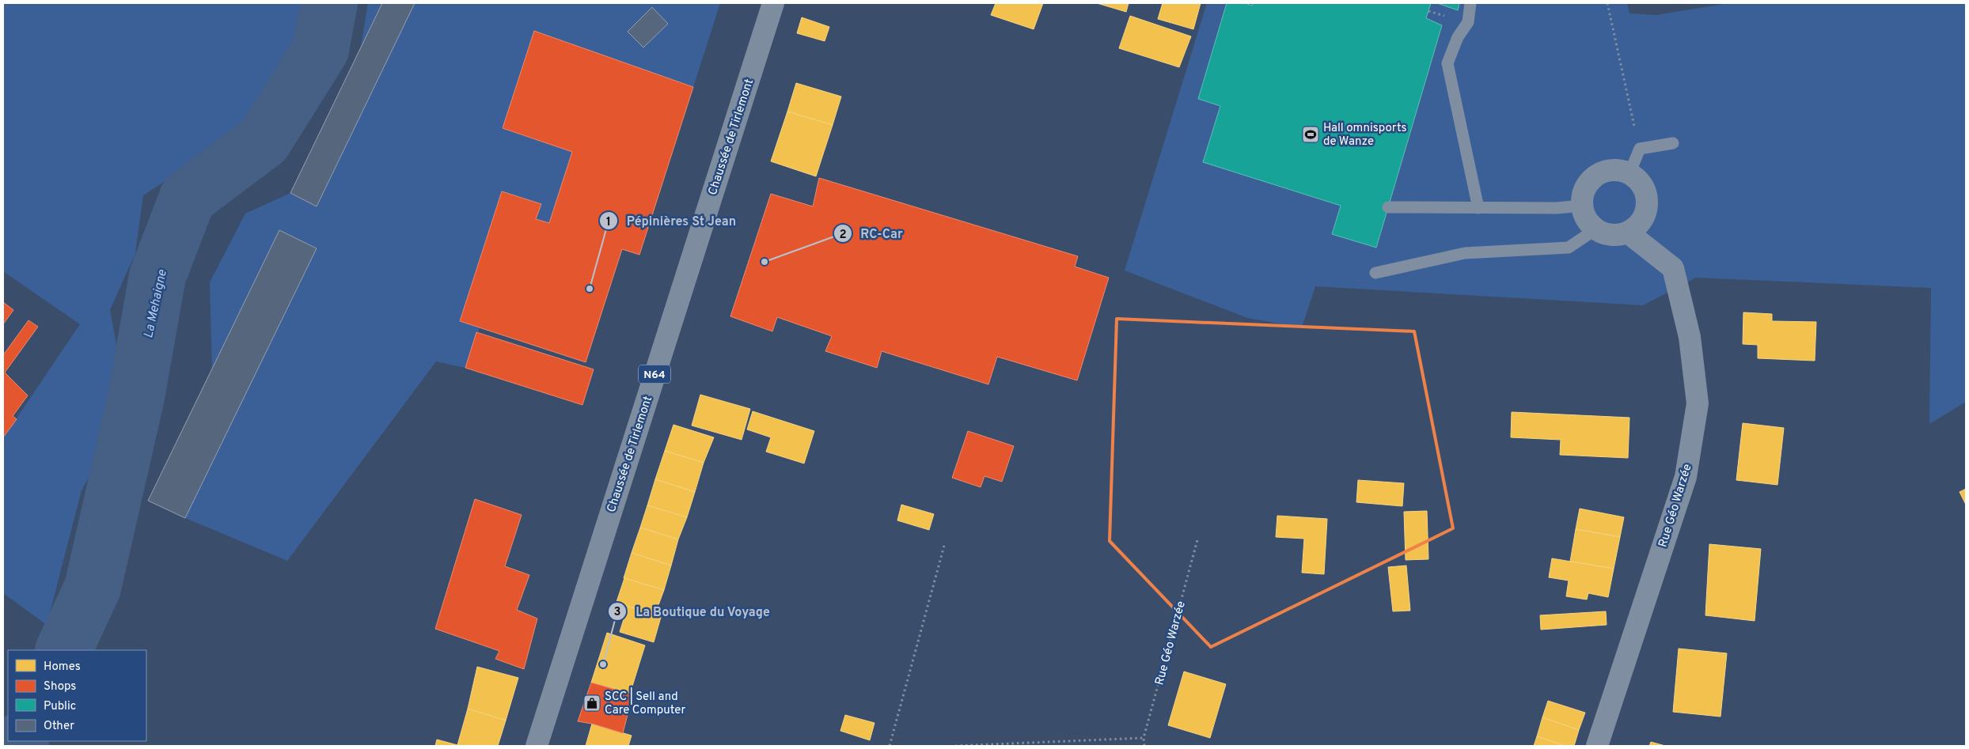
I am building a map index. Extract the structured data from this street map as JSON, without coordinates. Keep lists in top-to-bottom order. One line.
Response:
{"streets":{"main road":["Chaussée de Tirlemont","N64"],"street":["Rue Géo Warzée"]},"water":["La Mehaigne"],"places":{"sports":["Hall omnisports de Wanze"],"other":["RC-Car","Pépinières St Jean","La Boutique du Voyage"],"shop":["SCC | Sell and Care Computer"]},"legend":["Homes","Shops","Public","Other"]}
